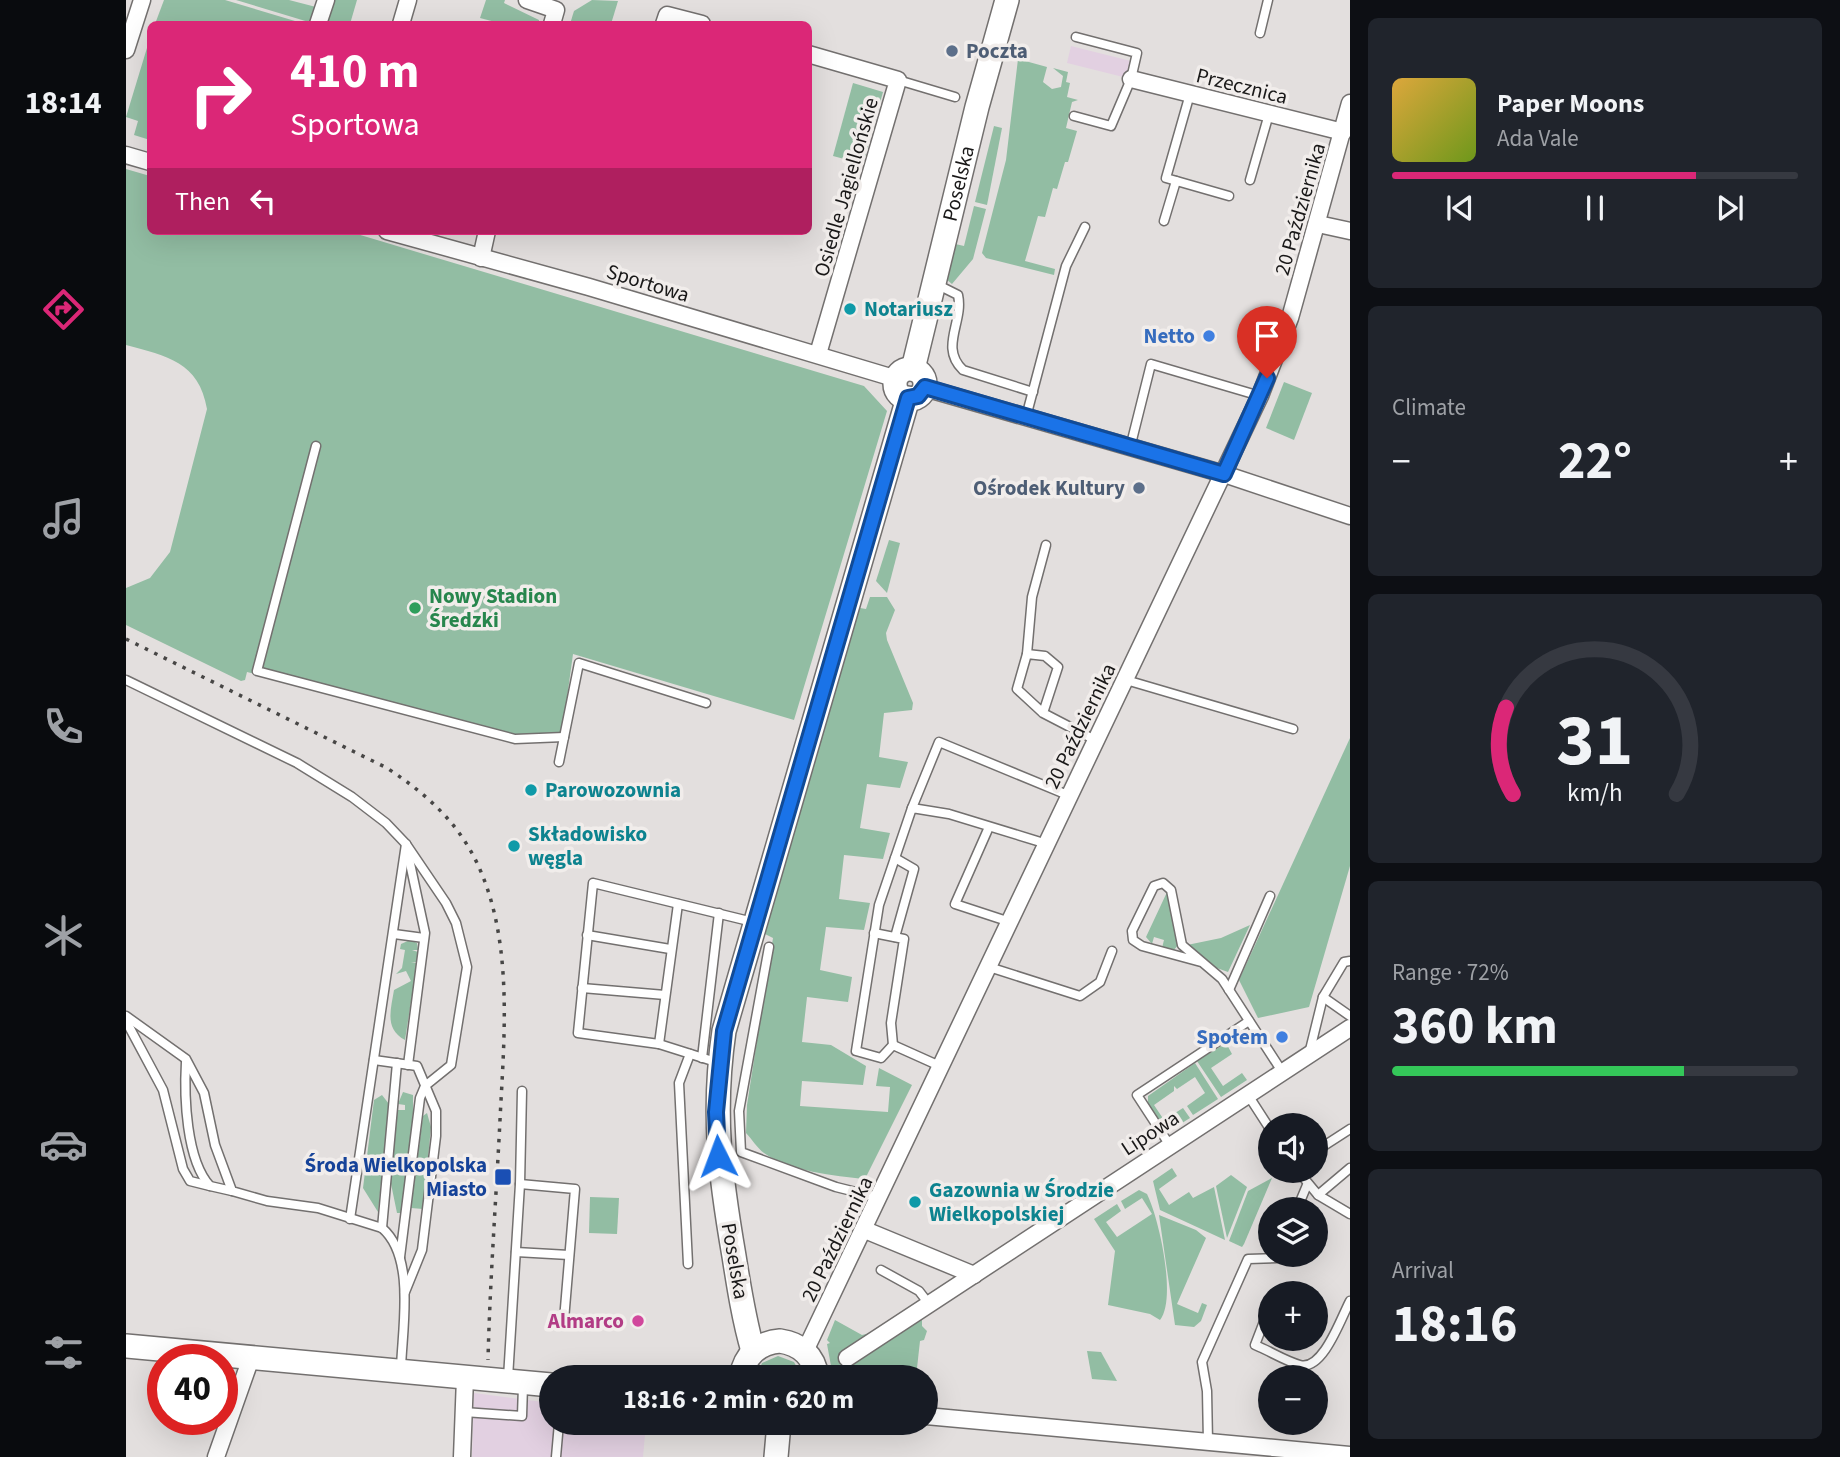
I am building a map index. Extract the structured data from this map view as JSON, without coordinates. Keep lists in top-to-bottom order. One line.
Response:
{"streets":{"street":["Przecznica","Poselska","Osiedle Jagiellońskie","20 Października","Sportowa","Lipowa"]},"crossings":[["Przecznica","20 Października"],["Poselska","Sportowa"],["Osiedle Jagiellońskie","Sportowa"],["20 Października","Sportowa"]],"places":{"other":["Poczta","Notariusz","Netto","Ośrodek Kultury","Nowy Stadion Średzki","Parowozownia","Składowisko węgla","Społem","Gazownia w Środzie Wielkopolskiej","Almarco"],"transit":["Środa Wielkopolska Miasto"]},"page":{"tabs":"18:14","turn":["410 m","Sportowa"],"song":["Paper Moons","Ada Vale"],"then":"Then","tile":["Climate",["Range · 72%","360 km"],["Arrival","18:16"]],"heat":["−","22°","+"],"map_buttons":["+","−"],"limit":"40","trip":"18:16 · 2 min · 620 m","gauge":["31","km/h"]}}
